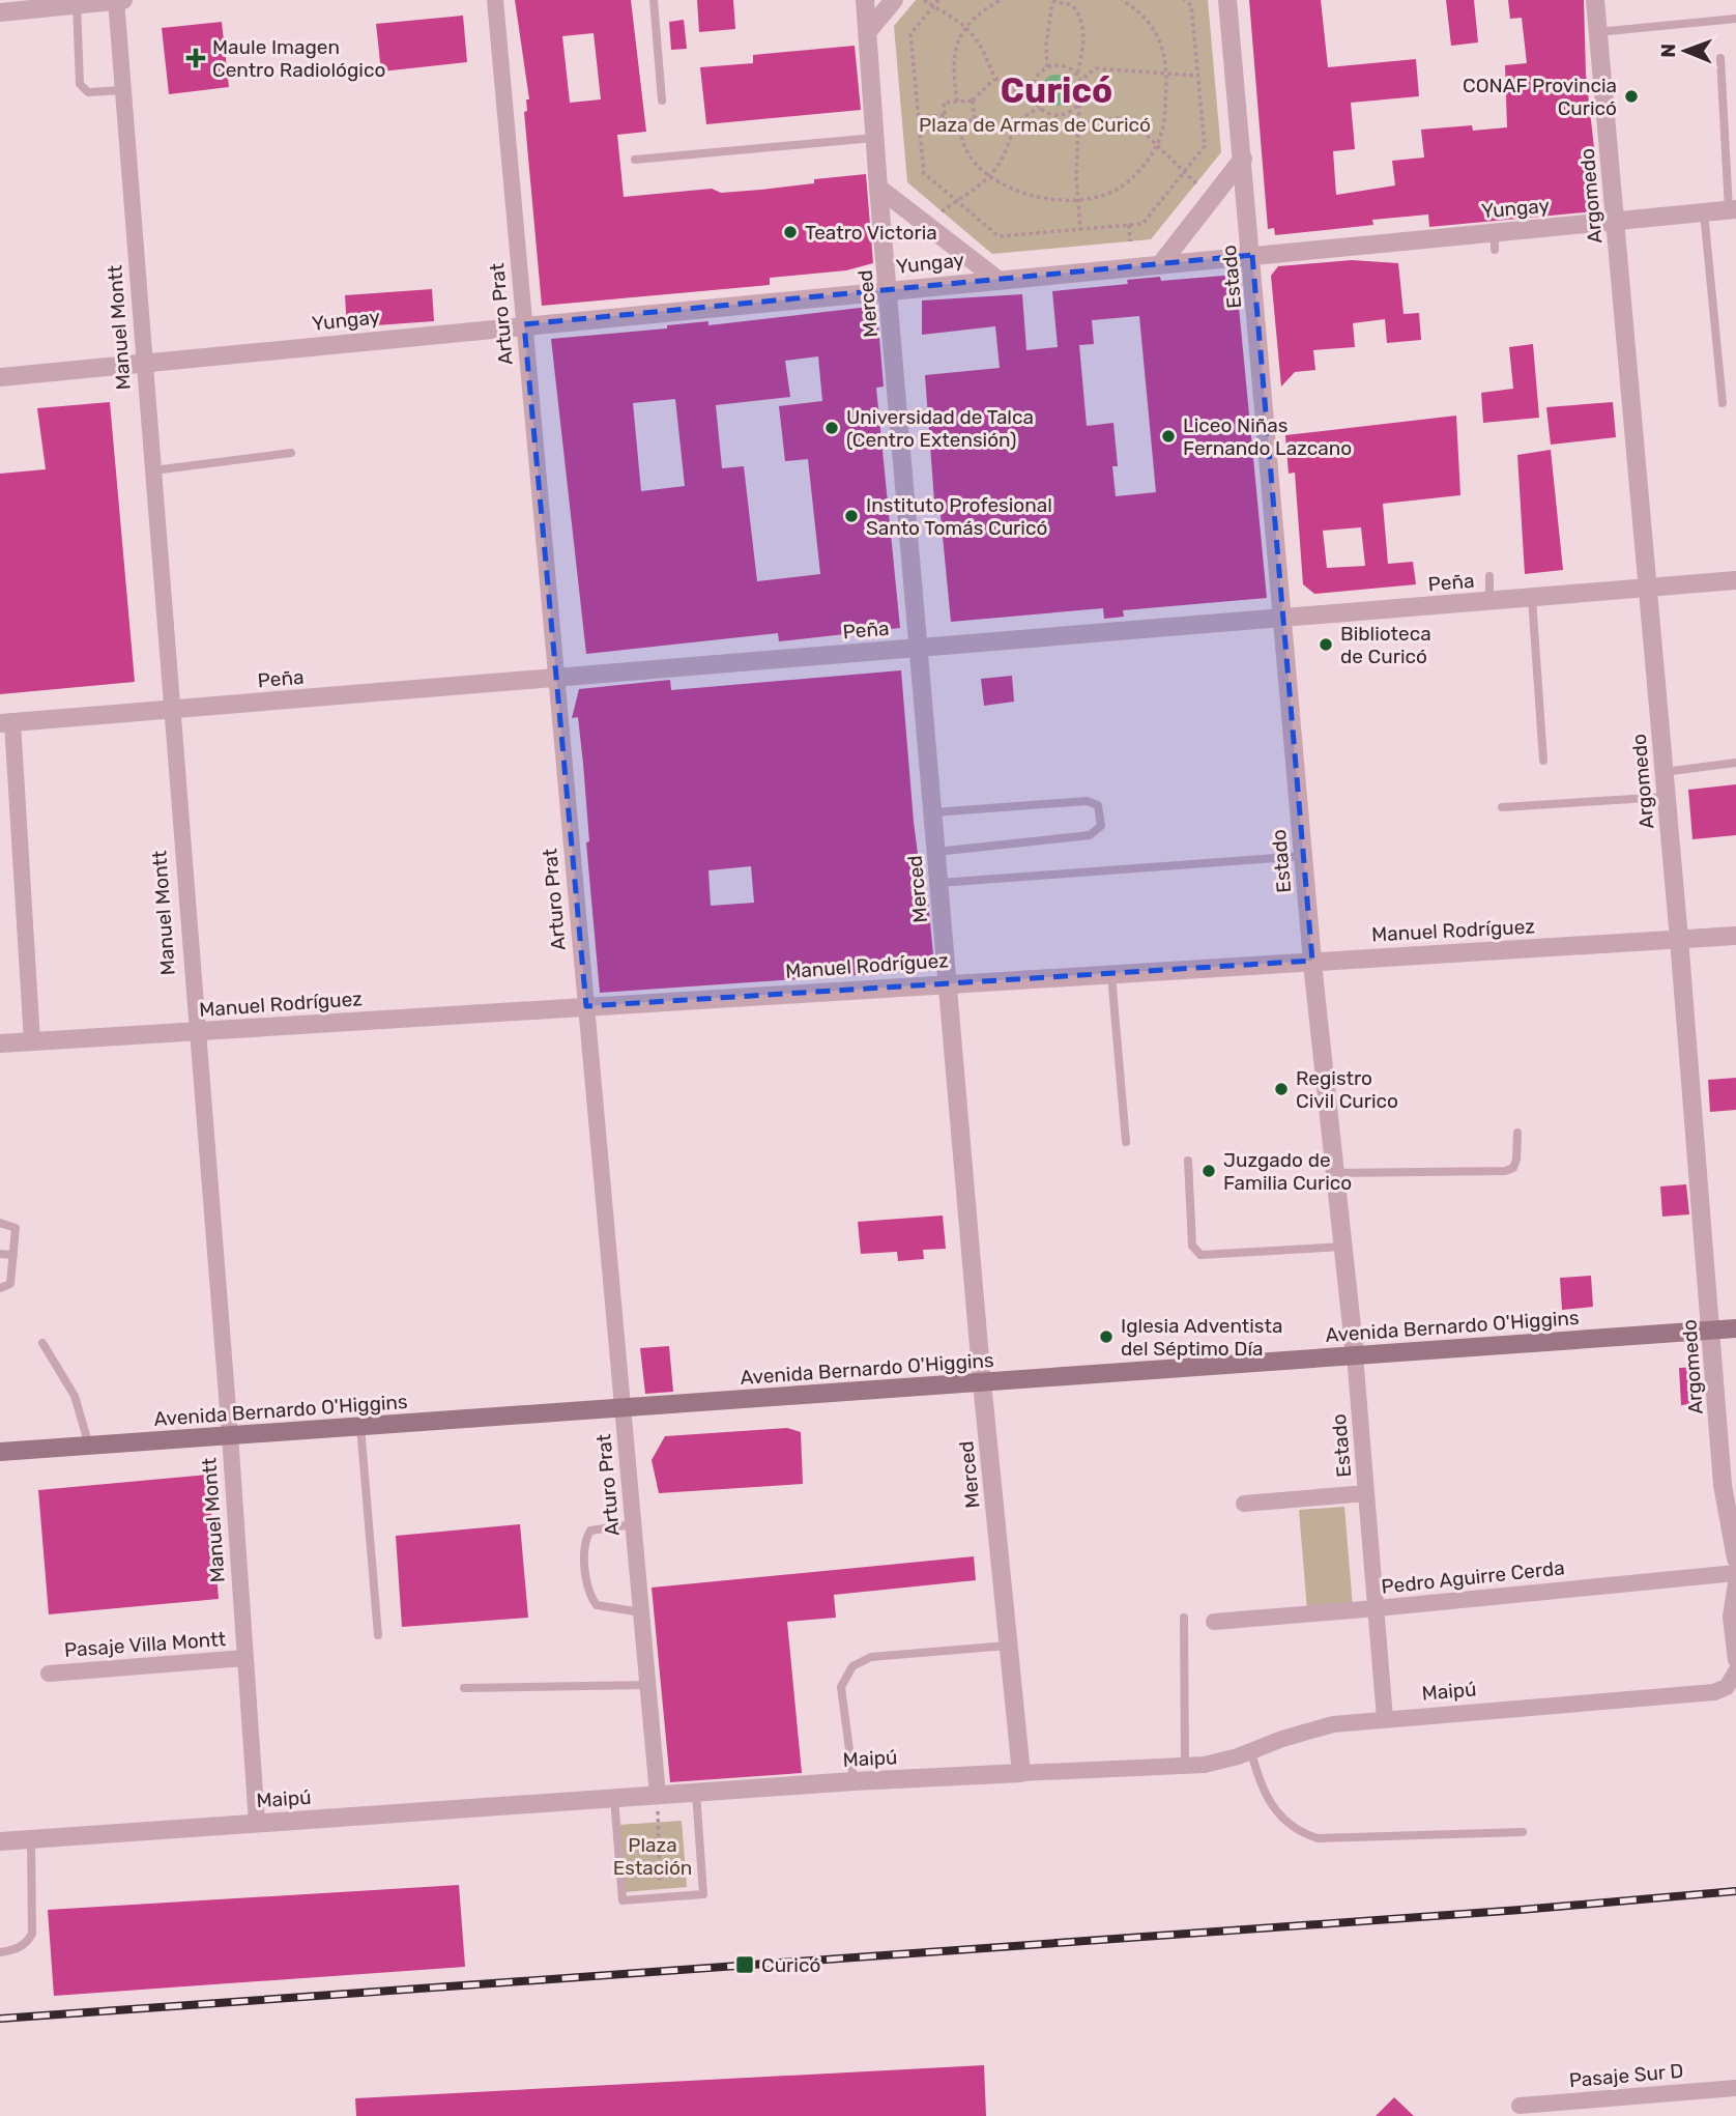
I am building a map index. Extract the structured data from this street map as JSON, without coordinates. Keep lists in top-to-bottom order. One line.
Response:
{"streets":{"main road":["Avenida Bernardo O'Higgins"],"street":["Argomedo","Yungay","Estado","Merced","Arturo Prat","Manuel Montt","Peña","Manuel Rodríguez","Pedro Aguirre Cerda","Pasaje Villa Montt","Maipú","Pasaje Sur D"]},"crossings":[["Argomedo","Yungay"],["Argomedo","Peña"],["Argomedo","Manuel Rodríguez"],["Argomedo","Avenida Bernardo O'Higgins"],["Yungay","Estado"],["Yungay","Merced"],["Yungay","Arturo Prat"],["Yungay","Manuel Montt"],["Estado","Peña"],["Estado","Manuel Rodríguez"],["Estado","Avenida Bernardo O'Higgins"],["Estado","Pedro Aguirre Cerda"],["Estado","Maipú"],["Merced","Peña"],["Merced","Manuel Rodríguez"],["Merced","Avenida Bernardo O'Higgins"],["Merced","Maipú"],["Arturo Prat","Peña"],["Arturo Prat","Manuel Rodríguez"],["Arturo Prat","Avenida Bernardo O'Higgins"],["Arturo Prat","Maipú"],["Manuel Montt","Peña"],["Manuel Montt","Manuel Rodríguez"],["Manuel Montt","Avenida Bernardo O'Higgins"],["Manuel Montt","Pasaje Villa Montt"],["Manuel Montt","Maipú"]],"districts":["Curicó"],"parks":["Plaza de Armas de Curicó","Plaza Estación"],"places":{"health":["Maule Imagen Centro Radiológico"],"other":["CONAF Provincia Curicó","Teatro Victoria","Universidad de Talca (Centro Extensión)","Liceo Niñas Fernando Lazcano","Instituto Profesional Santo Tomás Curicó","Biblioteca de Curicó","Registro Civil Curico","Juzgado de Familia Curico","Iglesia Adventista del Séptimo Día"],"transit":["Curicó"]},"north":"left"}
